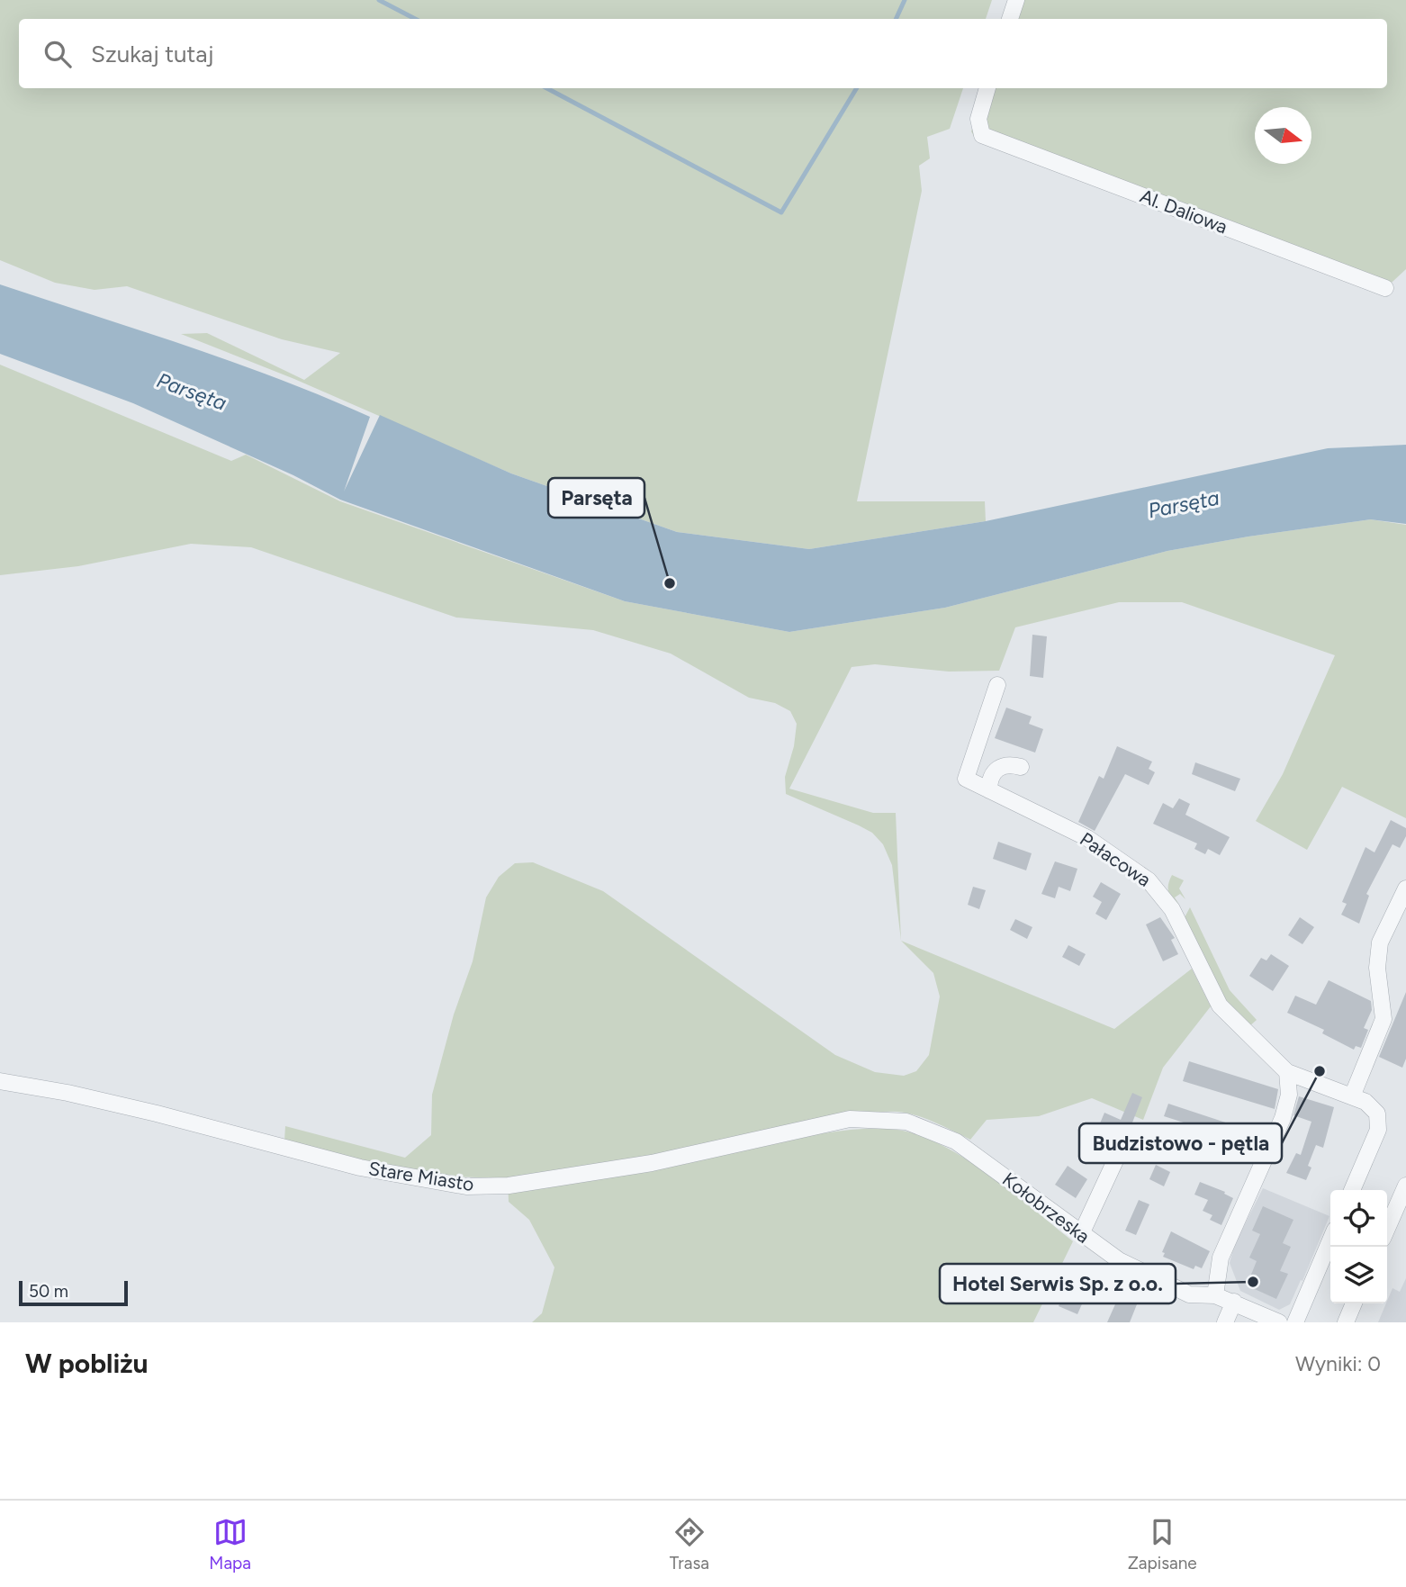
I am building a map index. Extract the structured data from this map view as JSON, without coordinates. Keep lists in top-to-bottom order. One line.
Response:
{"streets":{"street":["Al. Daliowa","Pałacowa","Stare Miasto","Kołobrzeska"]},"crossings":[["Stare Miasto","Kołobrzeska"]],"water":["Parsęta"],"places":["Parsęta","Budzistowo - pętla","Hotel Serwis Sp. z o.o."],"scale_bar":"50 m","north":"right","page":{"search":"Szukaj tutaj","scale":"50 m","heading":["W pobliżu","Wyniki: 0"],"nav":["Mapa","Trasa","Zapisane"]}}
